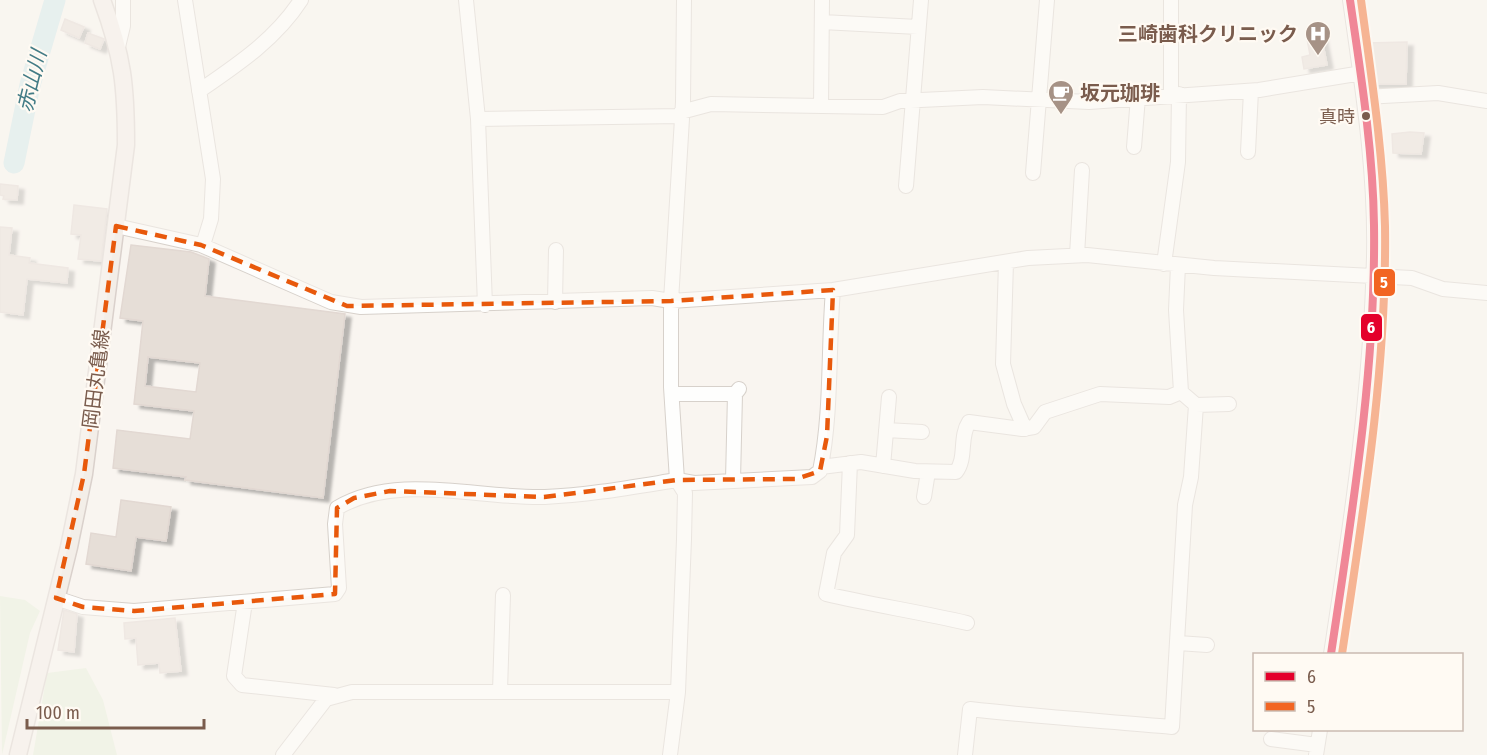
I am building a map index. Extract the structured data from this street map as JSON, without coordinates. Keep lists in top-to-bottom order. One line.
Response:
{"streets":{"main road":["岡田丸亀線"]},"water":["赤山川"],"places":{"hospital":["三崎歯科クリニック"],"cafe":["坂元珈琲"],"other":["真時"]},"lines":["transit line 6","transit line 5"],"legend":["6","5"],"scale_bar":"100 m"}
